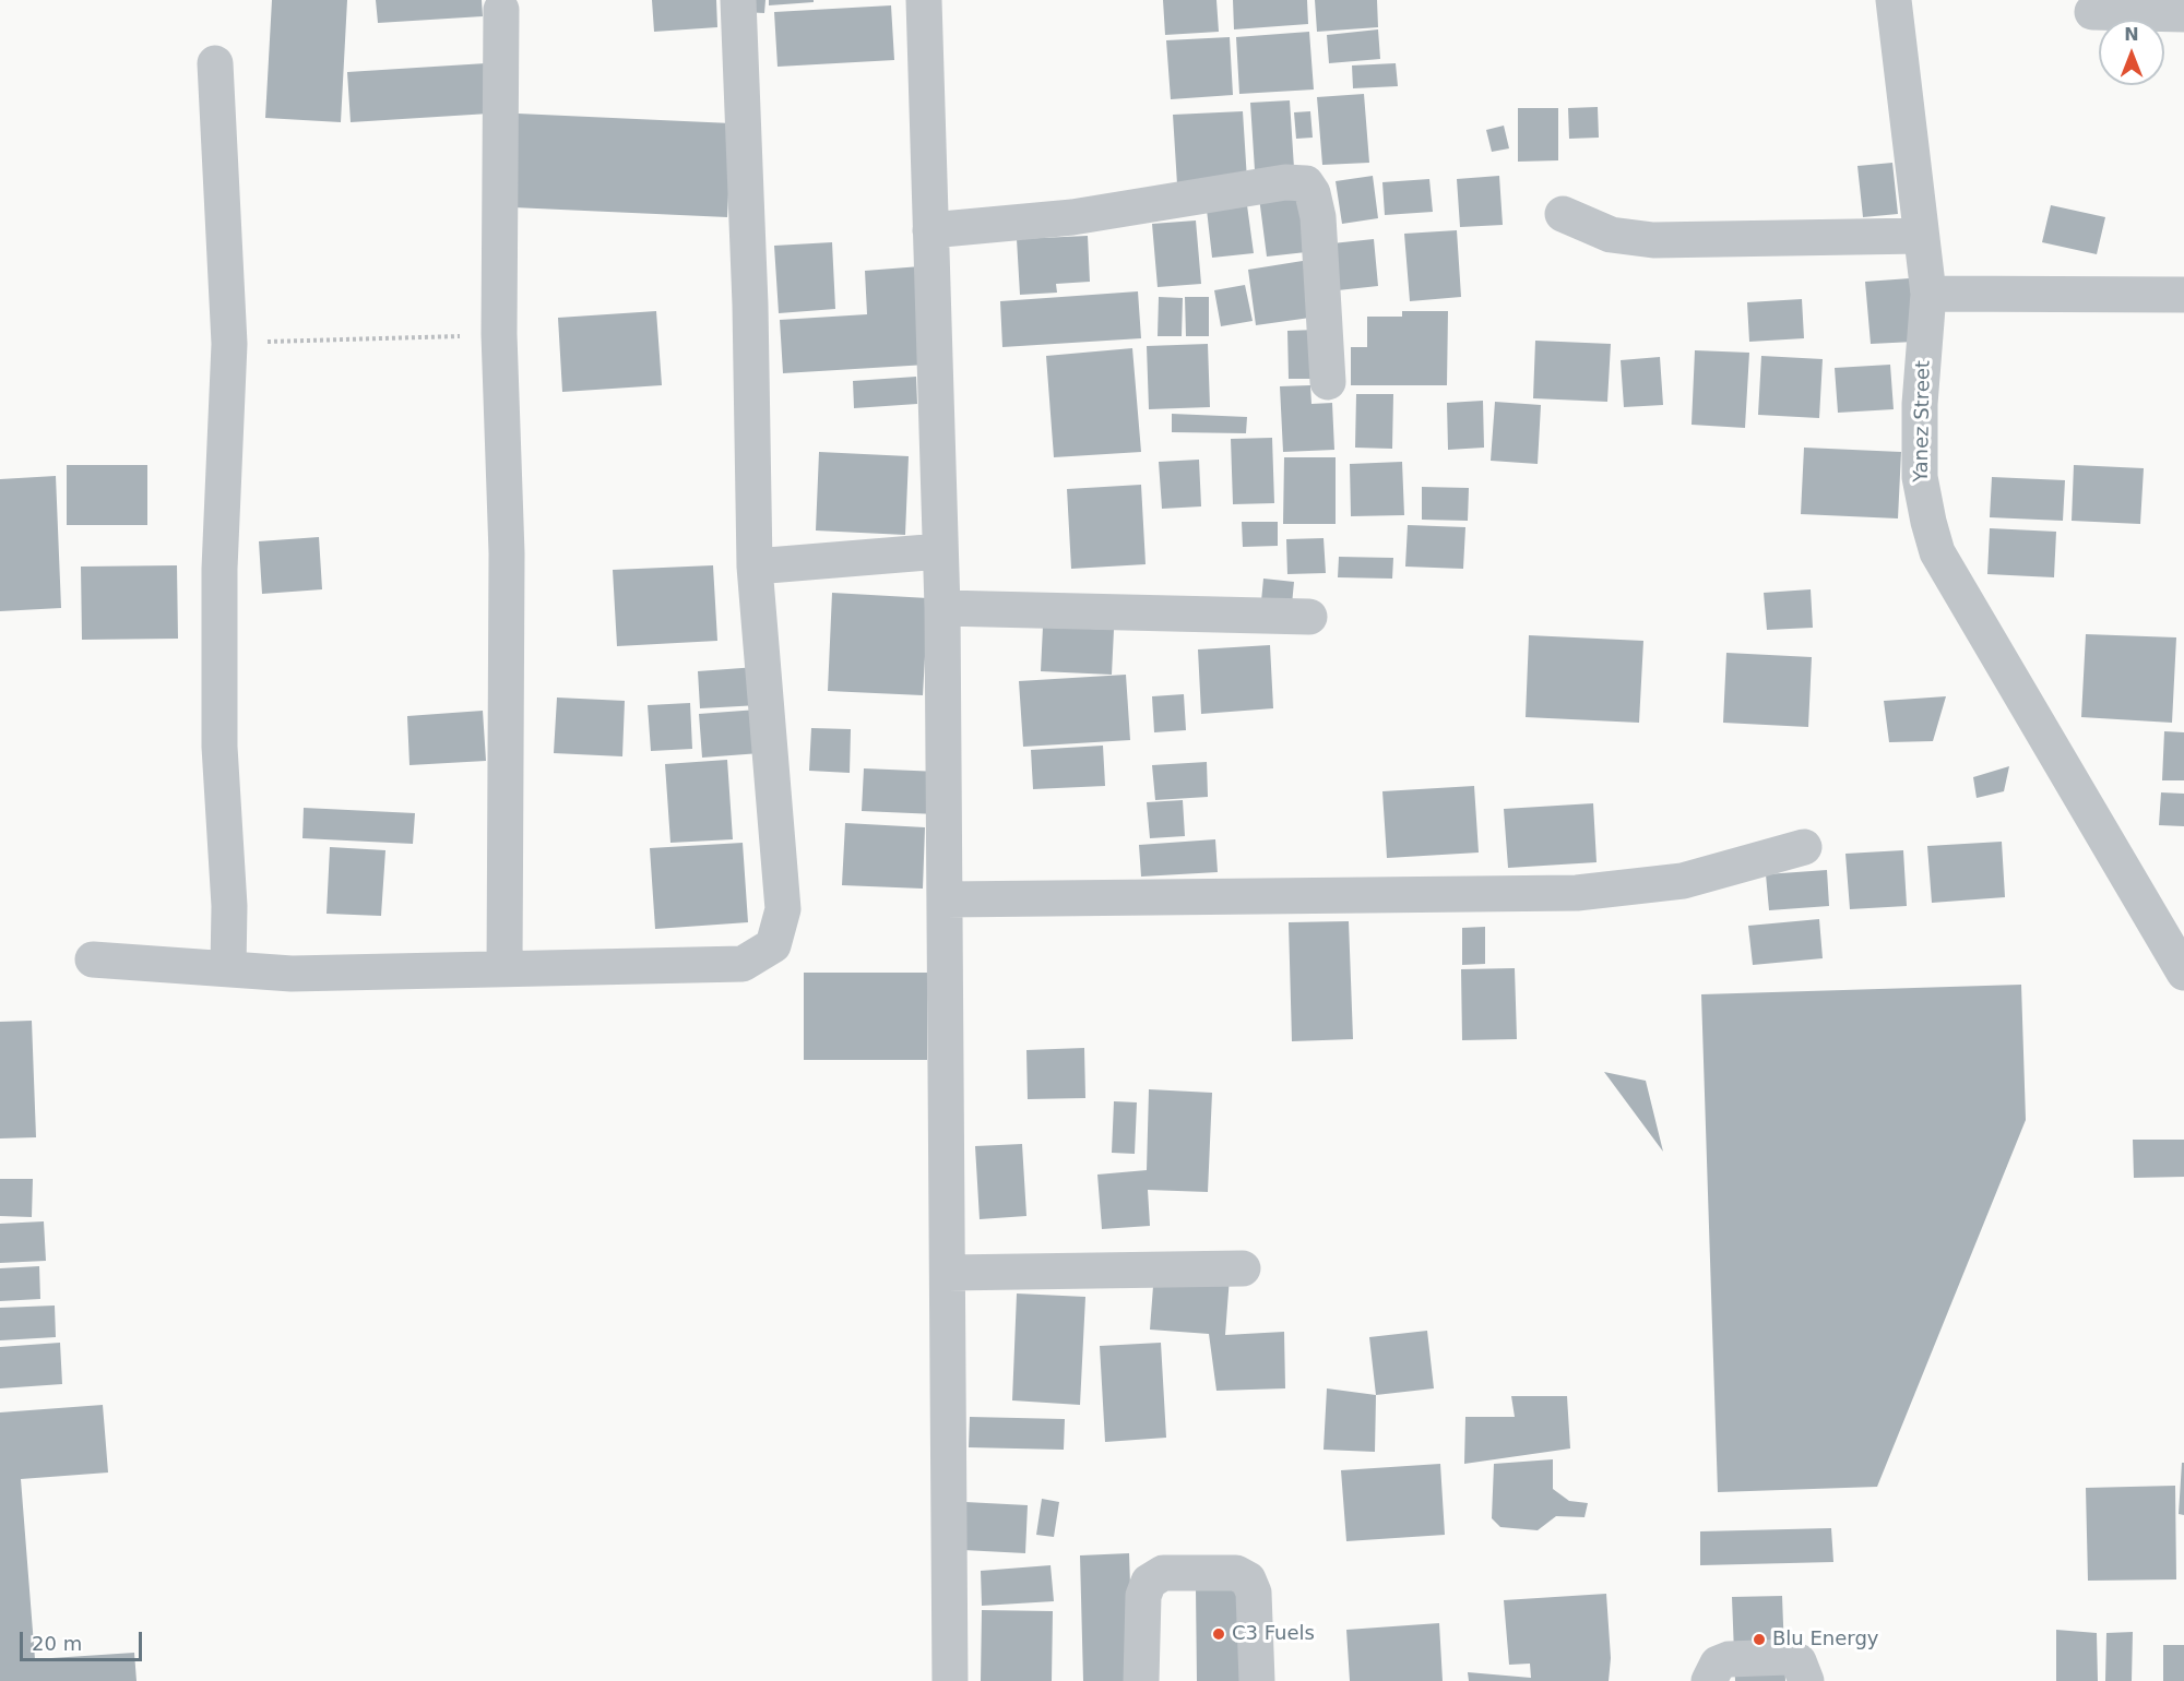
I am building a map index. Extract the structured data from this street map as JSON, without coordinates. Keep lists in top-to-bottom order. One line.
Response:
{"streets":{"street":["Yanez Street"]},"places":["C3 Fuels","Blu Energy"],"scale_bar":"20 m","north":"top"}
